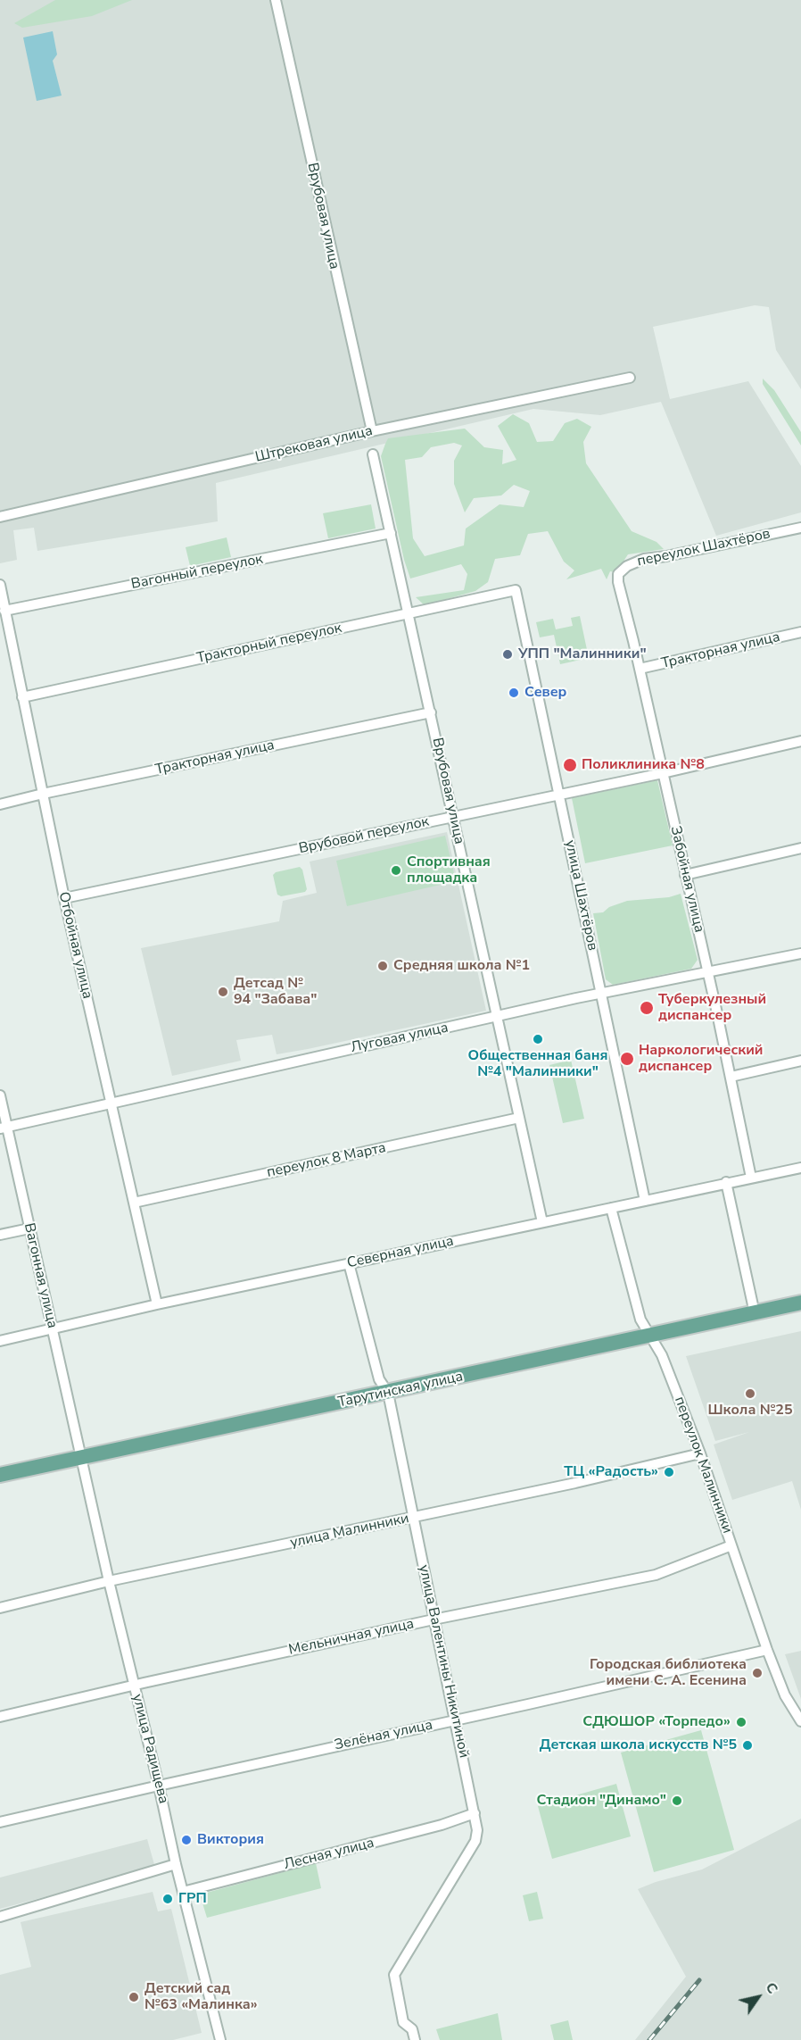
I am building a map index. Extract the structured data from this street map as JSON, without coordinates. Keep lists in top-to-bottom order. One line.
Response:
{"streets":{"main road":["Тарутинская улица"],"street":["Врубовая улица","Штрековая улица","переулок Шахтёров","Вагонный переулок","Тракторный переулок","Тракторная улица","Врубовой переулок","Забойная улица","улица Шахтёров","Отбойная улица","Луговая улица","переулок 8 Марта","Северная улица","Вагонная улица","переулок Малинники","улица Малинники","Мельничная улица","улица Валентины Никитиной","Зелёная улица","улица Радищева","Лесная улица"]},"crossings":[["Врубовая улица","Штрековая улица"],["Врубовая улица","Вагонный переулок"],["Врубовая улица","Тракторный переулок"],["Врубовая улица","Тракторная улица"],["Врубовая улица","Врубовой переулок"],["Врубовая улица","Луговая улица"],["Врубовая улица","переулок 8 Марта"],["Врубовая улица","Северная улица"],["переулок Шахтёров","Забойная улица"],["Вагонный переулок","Отбойная улица"],["Тракторный переулок","улица Шахтёров"],["Тракторный переулок","Отбойная улица"],["Тракторная улица","Забойная улица"],["Тракторная улица","Отбойная улица"],["Врубовой переулок","Забойная улица"],["Врубовой переулок","улица Шахтёров"],["Врубовой переулок","Отбойная улица"],["Забойная улица","Луговая улица"],["Забойная улица","Северная улица"],["улица Шахтёров","Луговая улица"],["улица Шахтёров","Северная улица"],["Отбойная улица","Луговая улица"],["Отбойная улица","переулок 8 Марта"],["Отбойная улица","Северная улица"],["Луговая улица","Вагонная улица"],["Северная улица","Вагонная улица"],["Северная улица","переулок Малинники"],["Северная улица","улица Валентины Никитиной"],["Вагонная улица","Тарутинская улица"],["Вагонная улица","улица Радищева"],["Тарутинская улица","переулок Малинники"],["Тарутинская улица","улица Валентины Никитиной"],["Тарутинская улица","улица Радищева"],["переулок Малинники","улица Малинники"],["переулок Малинники","Мельничная улица"],["переулок Малинники","Зелёная улица"],["улица Малинники","улица Валентины Никитиной"],["улица Малинники","улица Радищева"],["Мельничная улица","улица Валентины Никитиной"],["Мельничная улица","улица Радищева"],["улица Валентины Никитиной","Зелёная улица"],["улица Валентины Никитиной","Лесная улица"],["Зелёная улица","улица Радищева"],["улица Радищева","Лесная улица"]],"places":["УПП \"Малинники\"","Север","Поликлиника №8","Спортивная площадка","Средняя школа №1","Детсад № 94 \"Забава\"","Туберкулезный диспансер","Общественная баня №4 \"Малинники\"","Наркологический диспансер","Школа №25","ТЦ «Радость»","Городская библиотека имени С. А. Есенина","СДЮШОР «Торпедо»","Детская школа искусств №5","Стадион \"Динамо\"","Виктория","ГРП","Детский сад №63 «Малинка»"],"north":"top right"}
